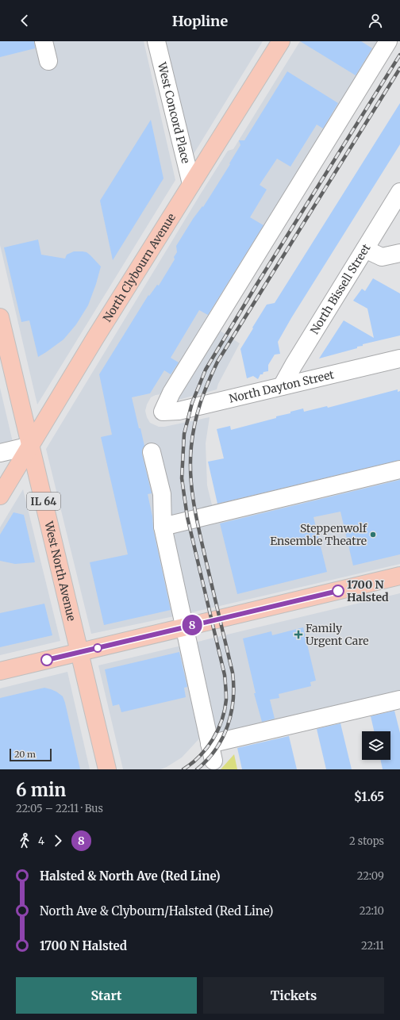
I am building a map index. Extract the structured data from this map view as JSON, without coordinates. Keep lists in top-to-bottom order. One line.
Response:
{"streets":{"main road":["North Clybourn Avenue","IL 64","West North Avenue"],"street":["West Concord Place","North Bissell Street","North Dayton Street"]},"crossings":[["West Concord Place","North Clybourn Avenue"],["North Clybourn Avenue","West North Avenue"],["North Bissell Street","North Dayton Street"]],"places":{"other":["Steppenwolf Ensemble Theatre","1700 N Halsted"],"health":["Family Urgent Care"]},"lines":["bus line 8"],"scale_bar":"20 m","page":{"header":"Hopline","on_map":"8","scale":"20 m","heading":["6 min","22:05 – 22:11 · Bus","$1.65"],"legs":["4","8","2 stops"],"list":[{"name":"Halsted & North Ave (Red Line)","value":"22:09"},{"name":"North Ave & Clybourn/Halsted (Red Line)","value":"22:10"},{"name":"1700 N Halsted","value":"22:11"}],"buttons":["Start","Tickets"]}}
